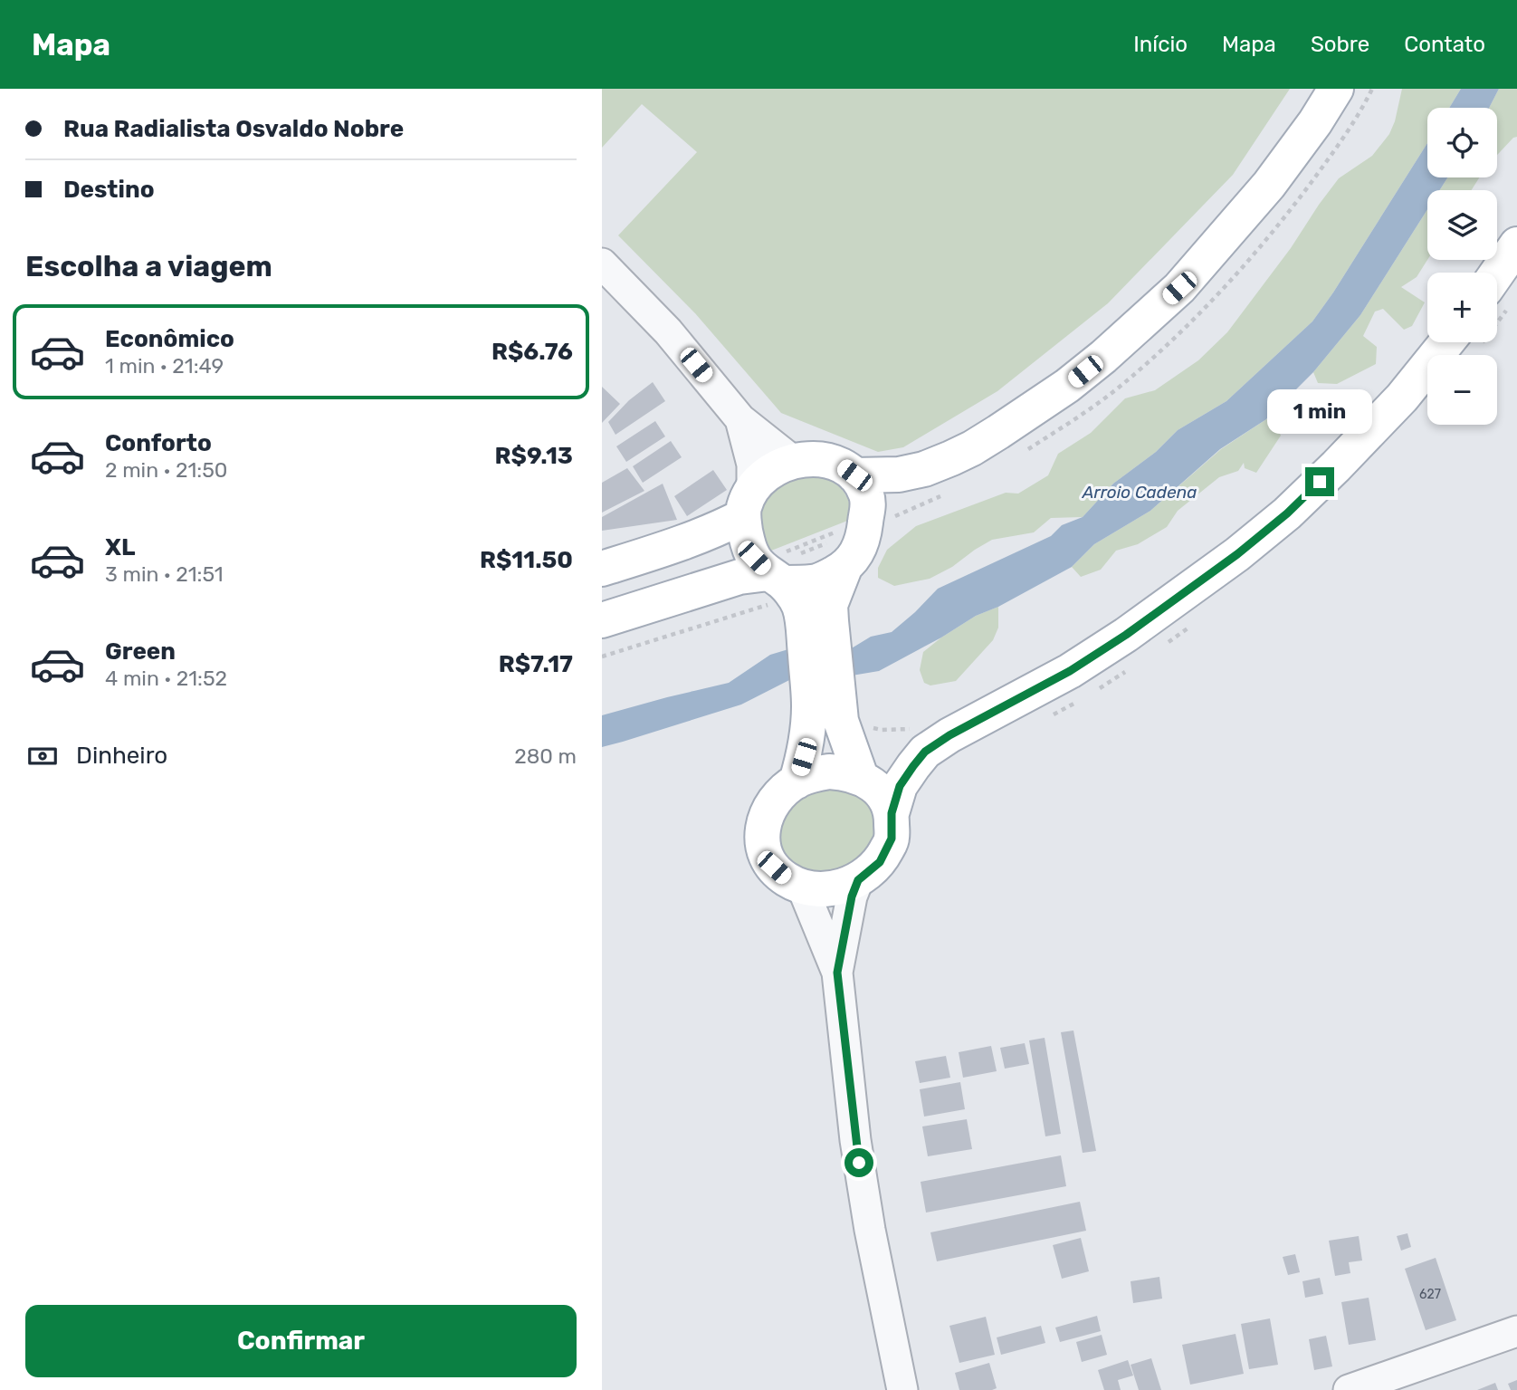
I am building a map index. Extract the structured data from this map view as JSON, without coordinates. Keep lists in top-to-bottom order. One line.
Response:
{"water":["Arroio Cadena"],"house_numbers":["627"],"page":{"header":"Mapa","nav":["Início","Mapa","Sobre","Contato"],"banner":["Rua Radialista Osvaldo Nobre","Destino"],"map_buttons":["+","−"],"heading":"Escolha a viagem","list":[{"name":"Econômico","note":"1 min · 21:49","value":"R$6.76"},{"name":"Conforto","note":"2 min · 21:50","value":"R$9.13"},{"name":"XL","note":"3 min · 21:51","value":"R$11.50"},{"name":"Green","note":"4 min · 21:52","value":"R$7.17"}],"bubble":"1 min","pay":["Dinheiro","280 m"],"buttons":"Confirmar"}}
